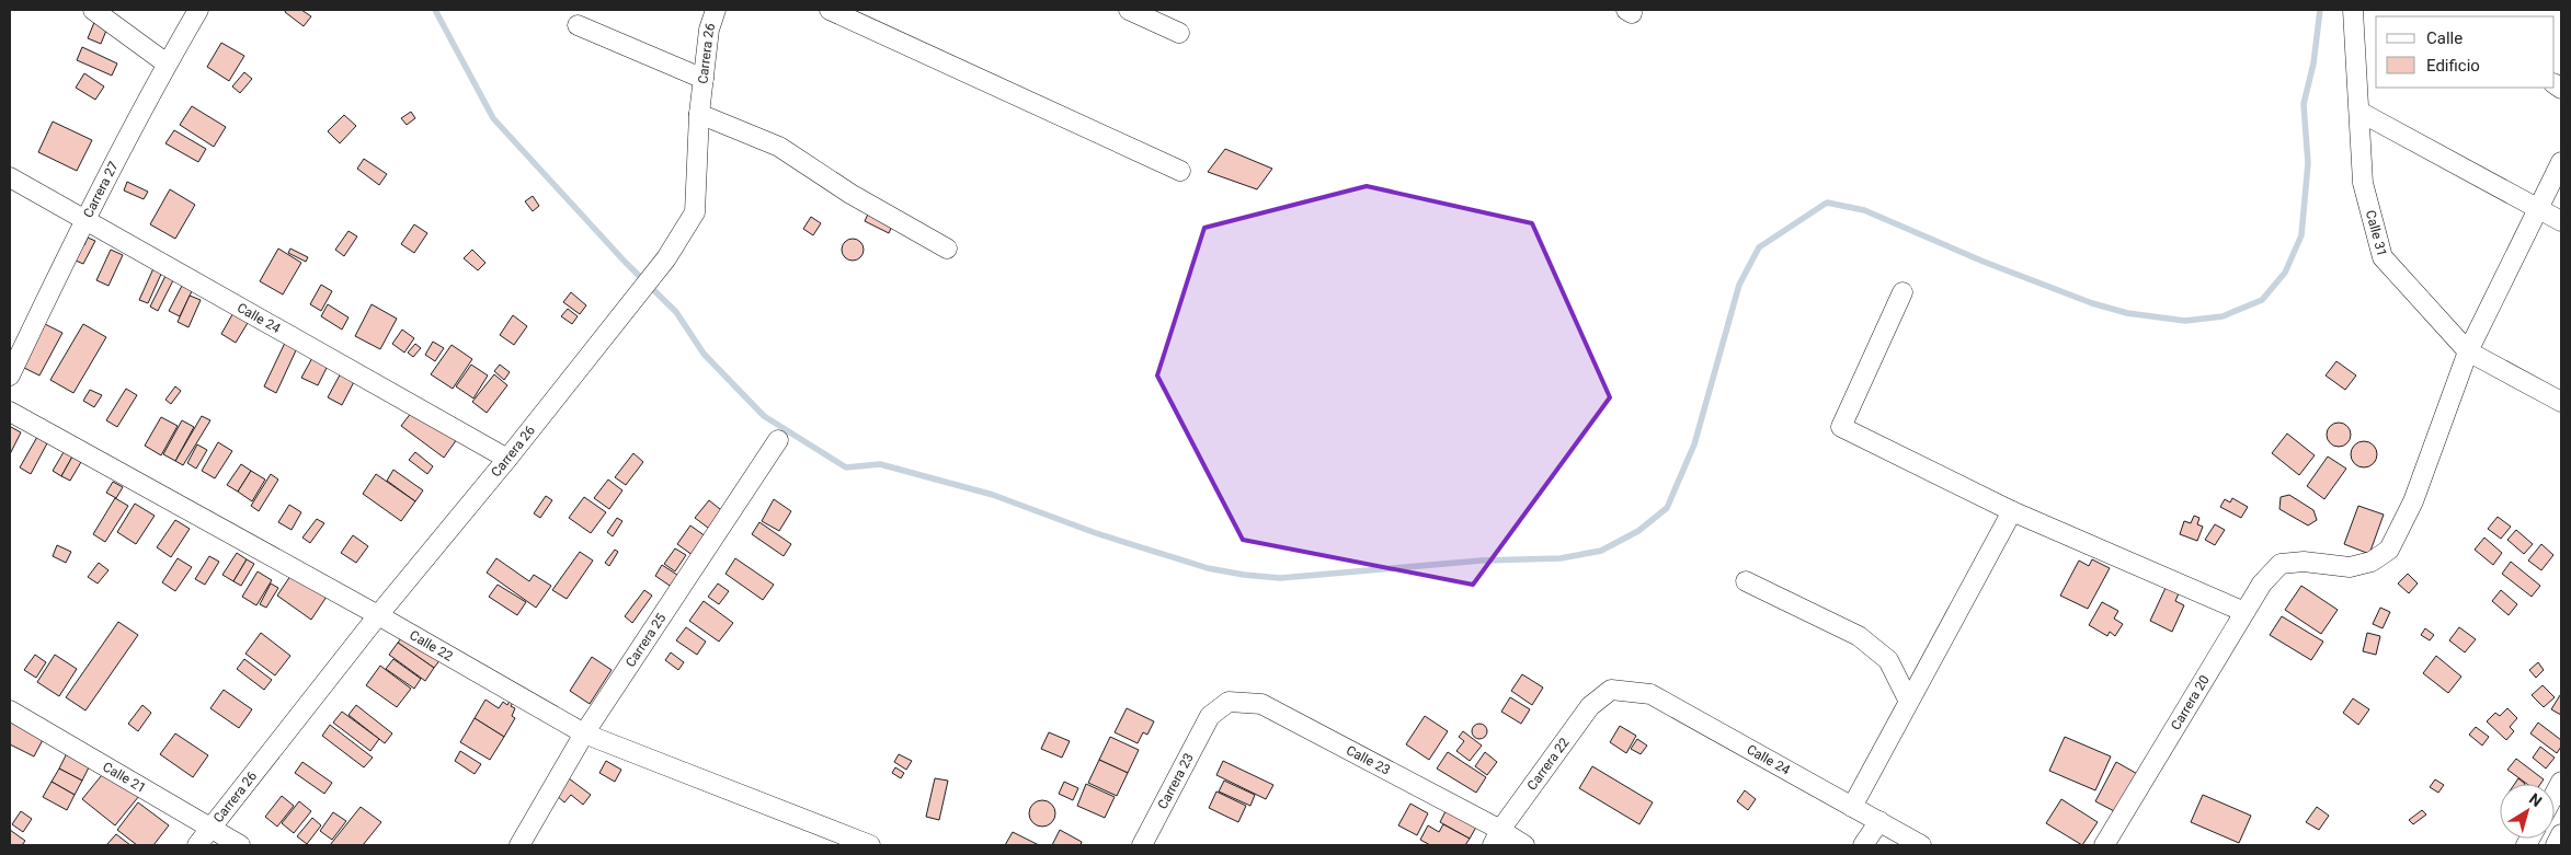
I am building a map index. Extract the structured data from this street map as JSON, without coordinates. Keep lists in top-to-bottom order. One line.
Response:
{"streets":{"street":["Carrera 26","Carrera 27","Calle 31","Calle 24","Carrera 25","Calle 22","Carrera 20","Calle 23","Carrera 22","Calle 21","Carrera 23"]},"crossings":[["Carrera 26","Calle 24"],["Carrera 26","Calle 22"],["Carrera 26","Calle 21"],["Carrera 27","Calle 24"],["Calle 31","Carrera 20"],["Calle 24","Carrera 22"],["Carrera 25","Calle 22"],["Calle 23","Carrera 22"],["Calle 23","Carrera 23"]],"legend":["Calle","Edificio"],"north":"top right"}
